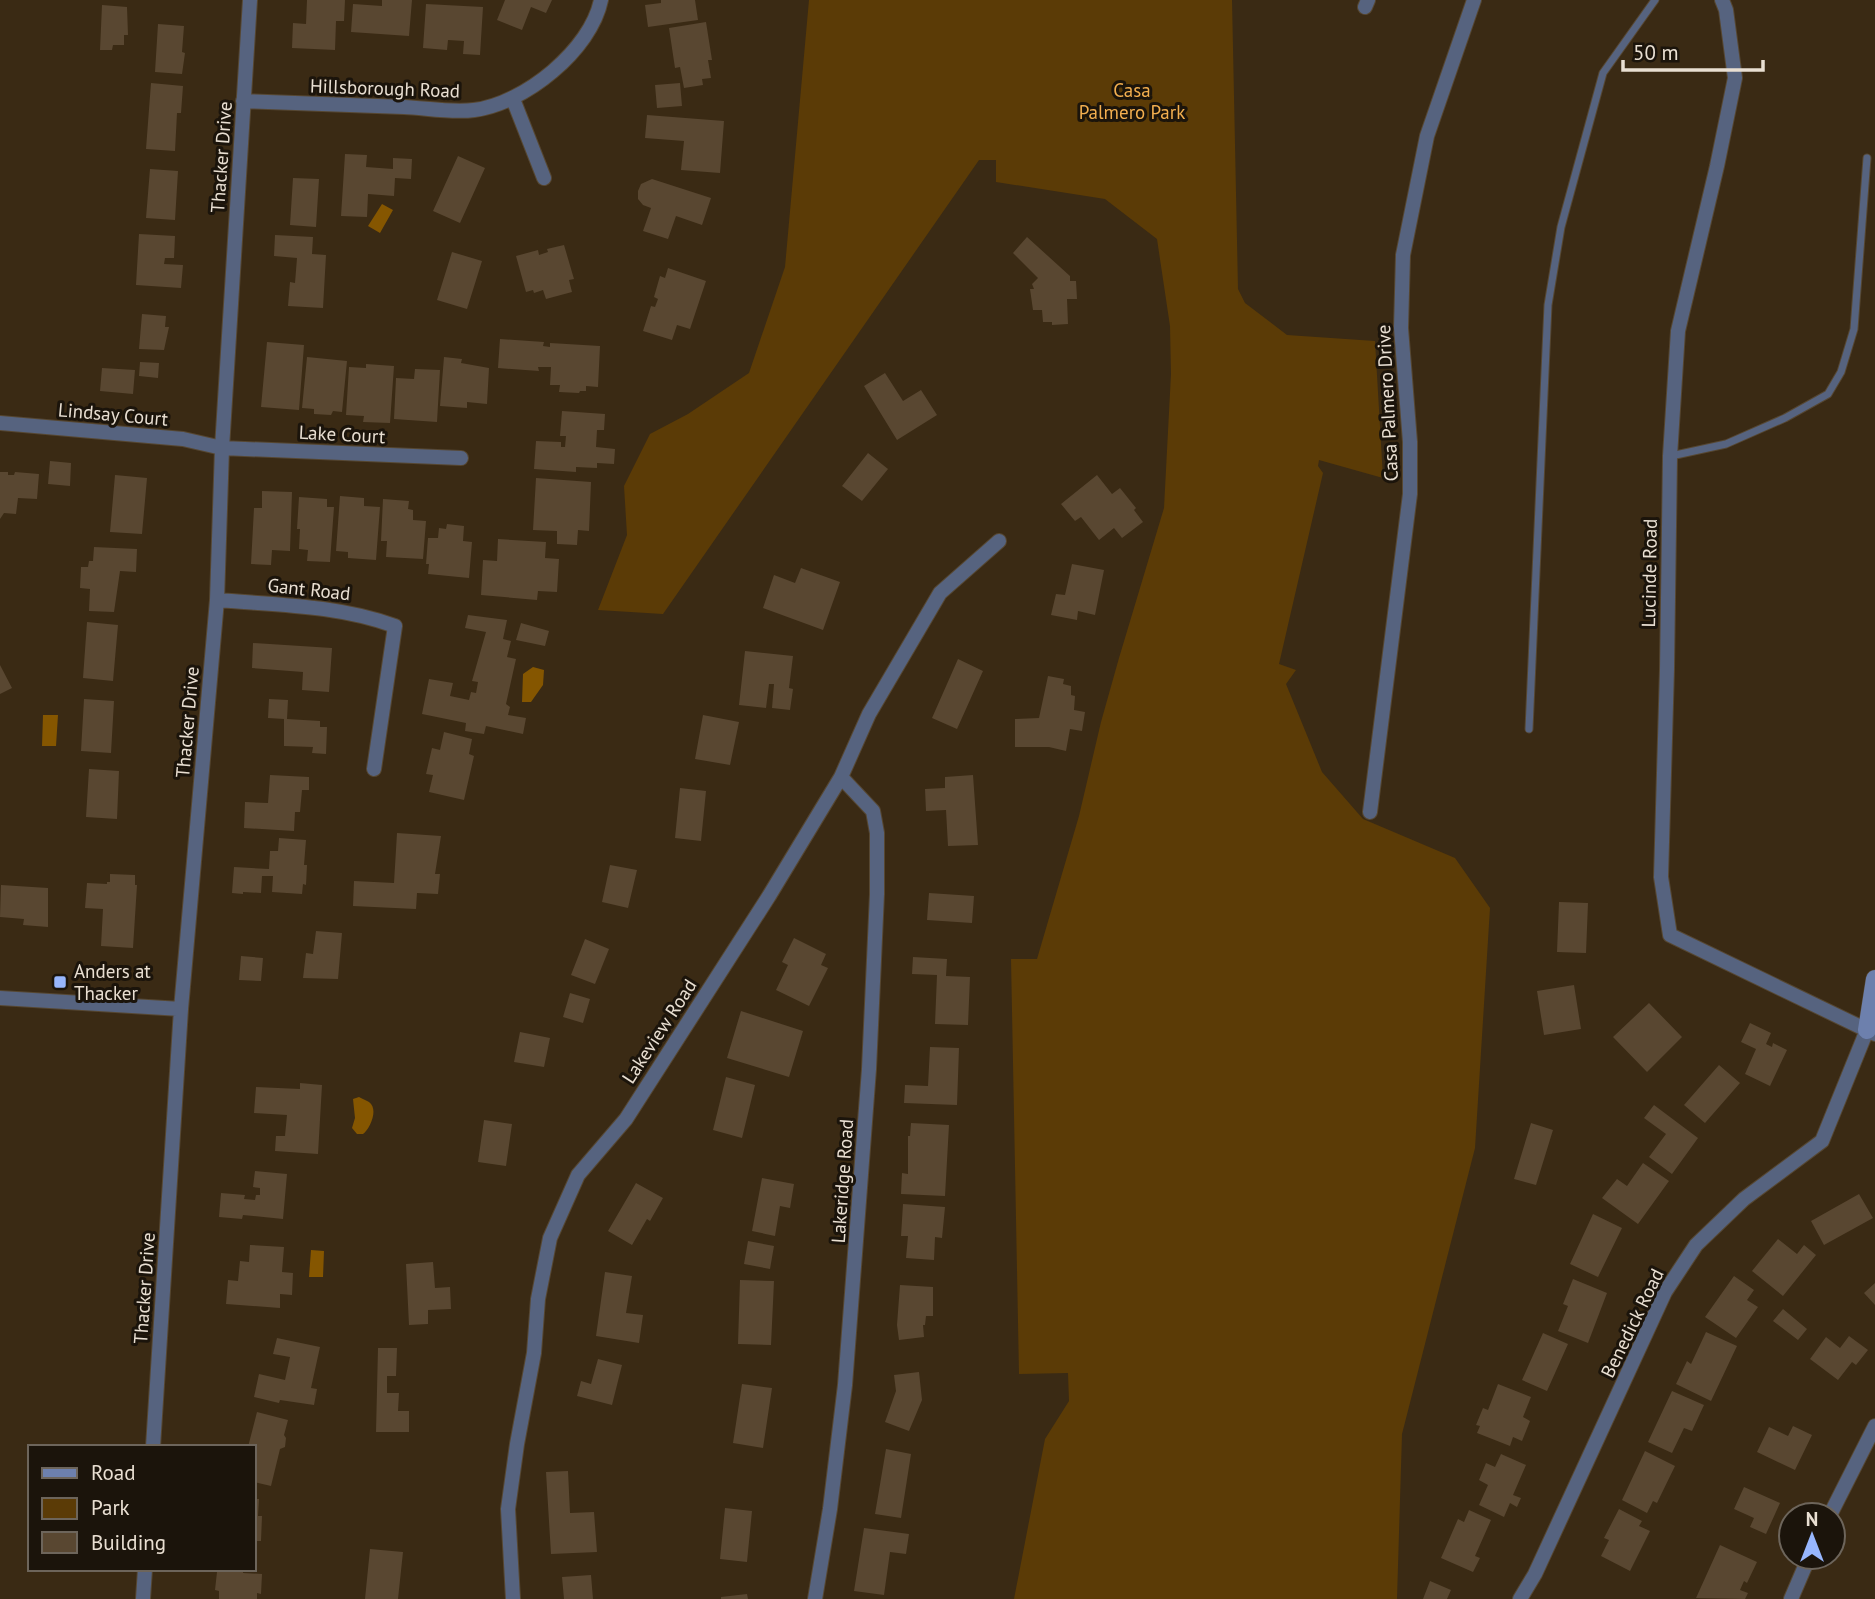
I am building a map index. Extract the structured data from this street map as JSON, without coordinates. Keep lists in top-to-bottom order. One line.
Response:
{"streets":{"street":["Hillsborough Road","Thacker Drive","Casa Palmero Drive","Lindsay Court","Lake Court","Lucinde Road","Gant Road","Lakeview Road","Lakeridge Road","Benedick Road"]},"crossings":[["Hillsborough Road","Thacker Drive"],["Thacker Drive","Lindsay Court"],["Thacker Drive","Lake Court"],["Thacker Drive","Gant Road"],["Lindsay Court","Lake Court"],["Lucinde Road","Benedick Road"],["Lakeview Road","Lakeridge Road"]],"parks":["Casa Palmero Park"],"places":{"transit":["Anders at Thacker"]},"legend":["Road","Park","Building"],"scale_bar":"50 m","north":"top"}
